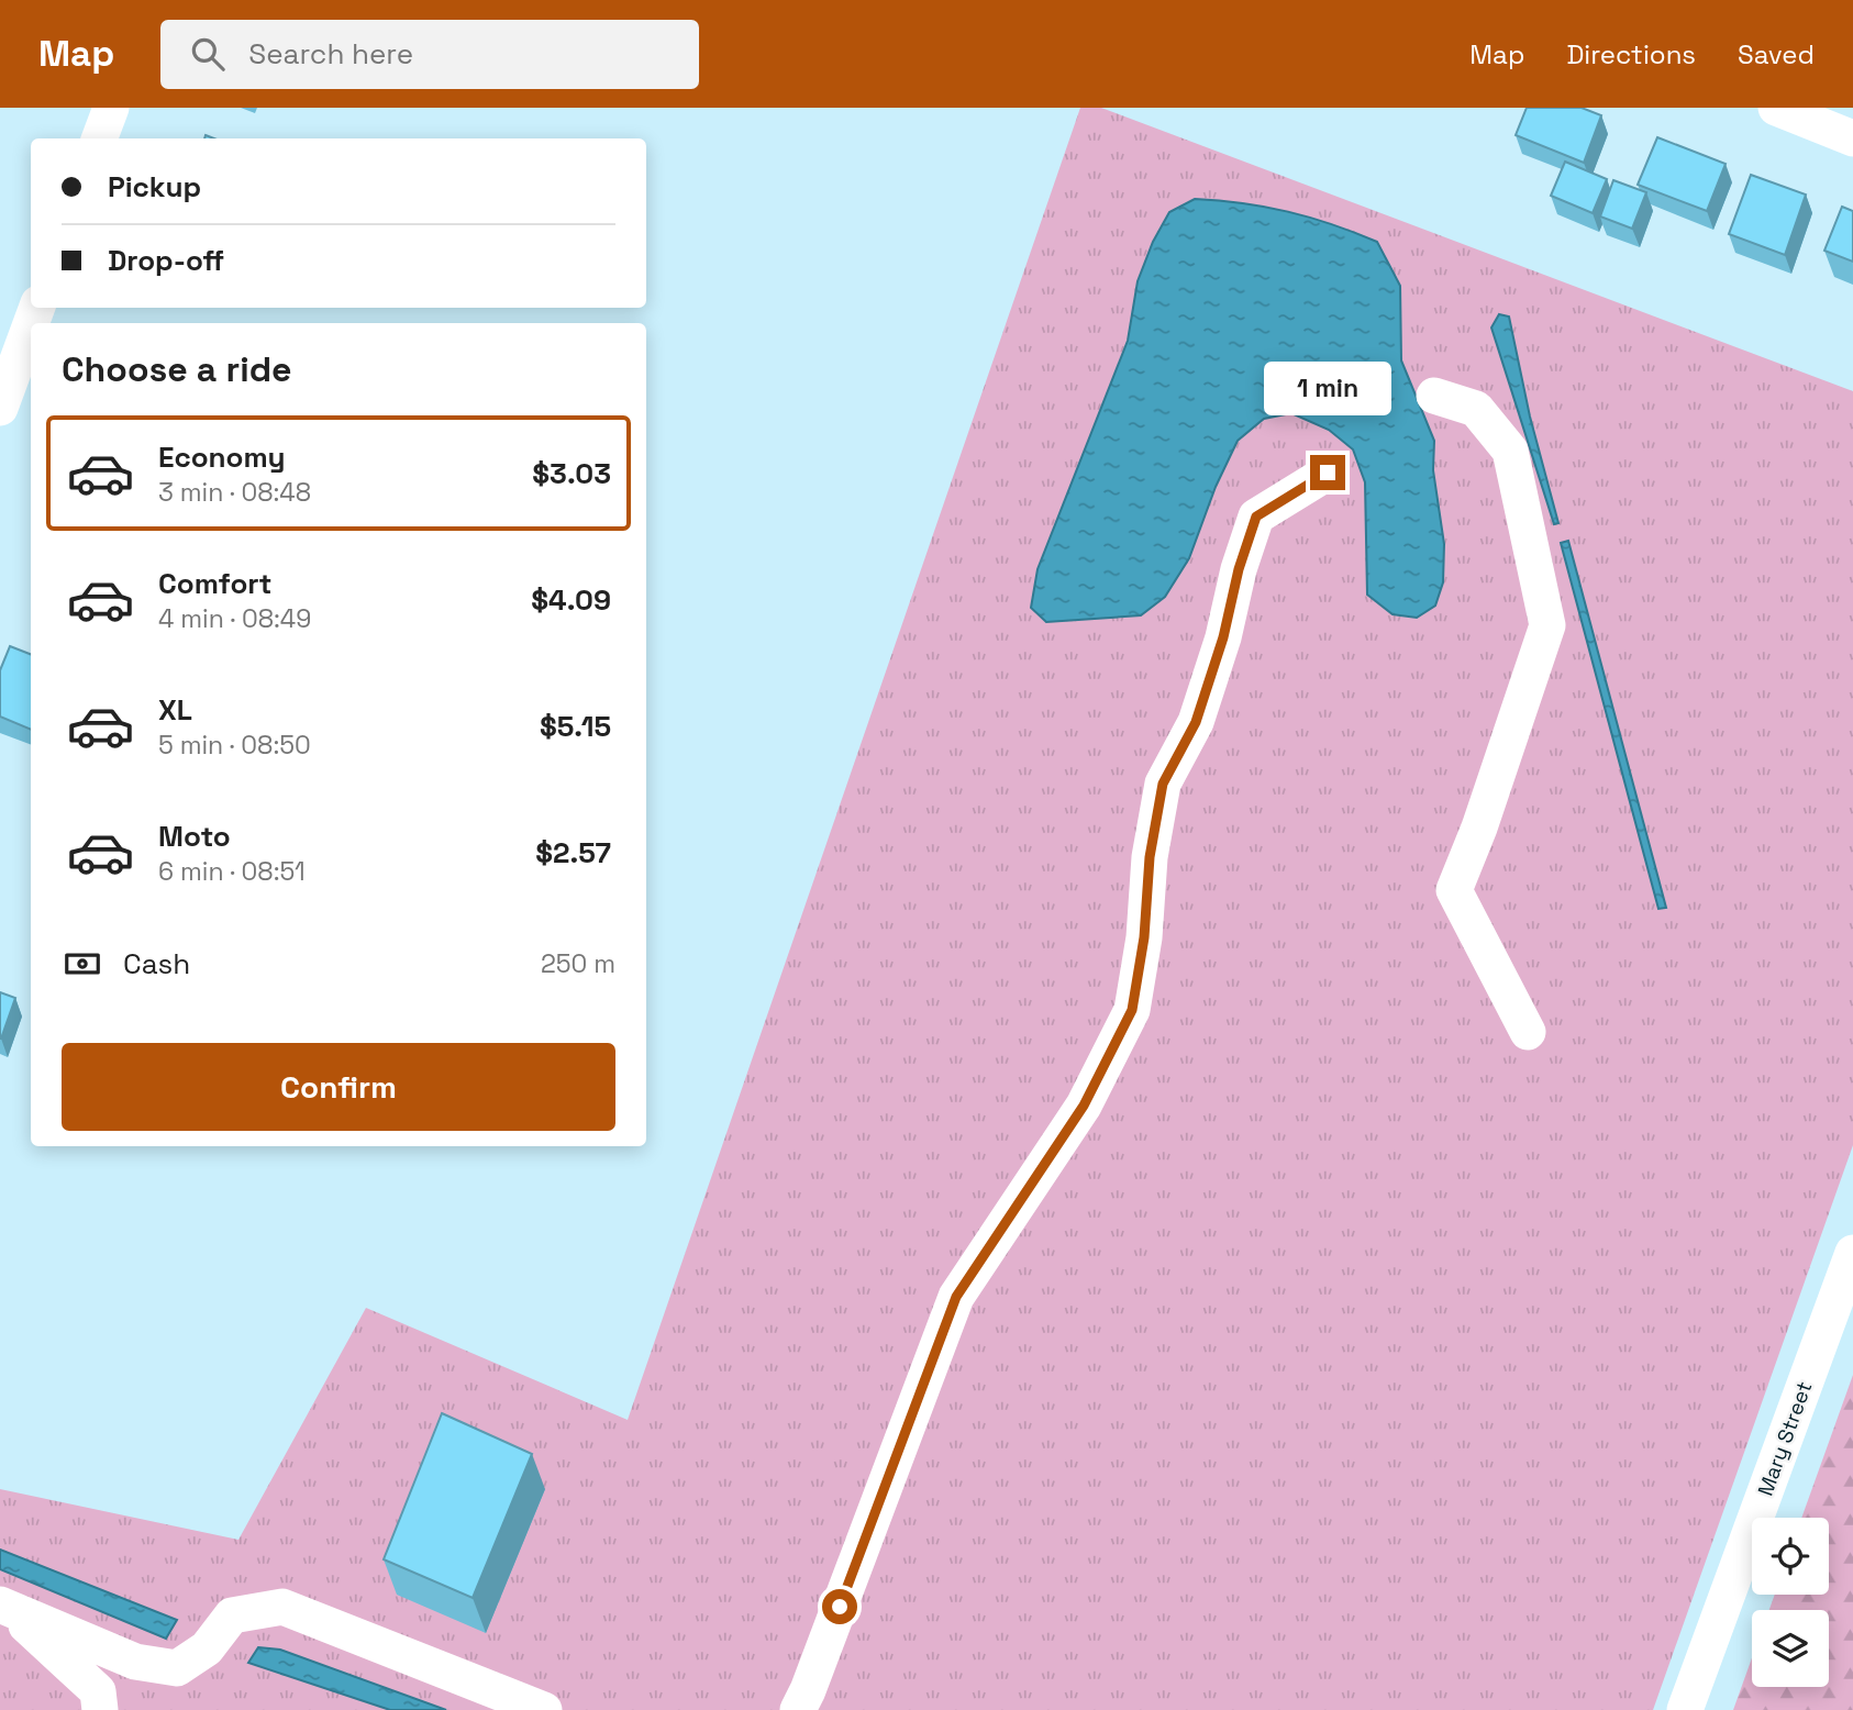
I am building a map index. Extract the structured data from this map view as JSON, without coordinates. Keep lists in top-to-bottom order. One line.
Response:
{"streets":{"street":["Mary Street"]},"page":{"header":"Map","search":"Search here","nav":["Map","Directions","Saved"],"banner":["Pickup","Drop-off"],"heading":"Choose a ride","bubble":"1 min","list":[{"name":"Economy","note":"3 min · 08:48","value":"$3.03"},{"name":"Comfort","note":"4 min · 08:49","value":"$4.09"},{"name":"XL","note":"5 min · 08:50","value":"$5.15"},{"name":"Moto","note":"6 min · 08:51","value":"$2.57"}],"pay":["Cash","250 m"],"buttons":"Confirm"}}
